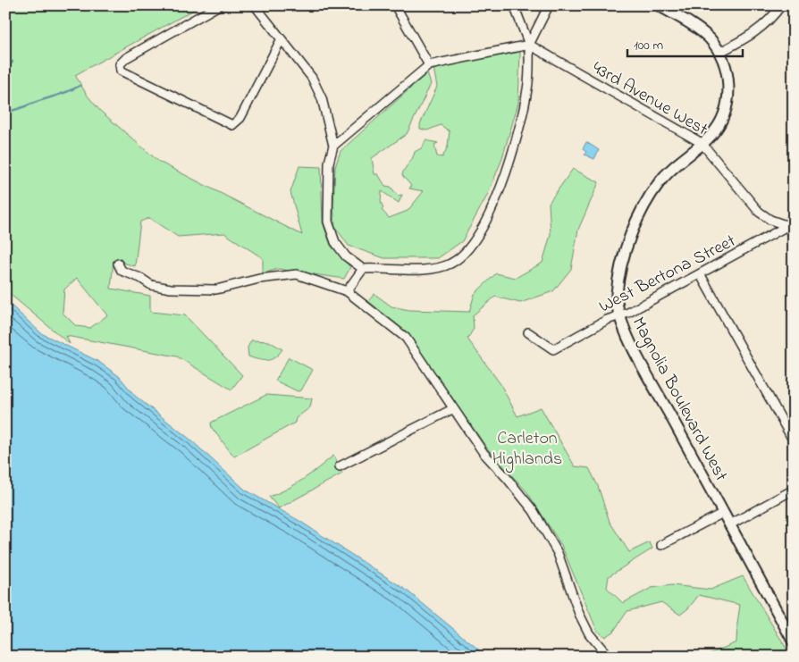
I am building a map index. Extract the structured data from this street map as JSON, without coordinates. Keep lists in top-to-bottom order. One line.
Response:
{"streets":{"street":["43rd Avenue West","West Bertona Street","Magnolia Boulevard West"]},"crossings":[["43rd Avenue West","West Bertona Street"],["43rd Avenue West","Magnolia Boulevard West"],["West Bertona Street","Magnolia Boulevard West"]],"parks":["Carleton Highlands"],"scale_bar":"100 m"}
